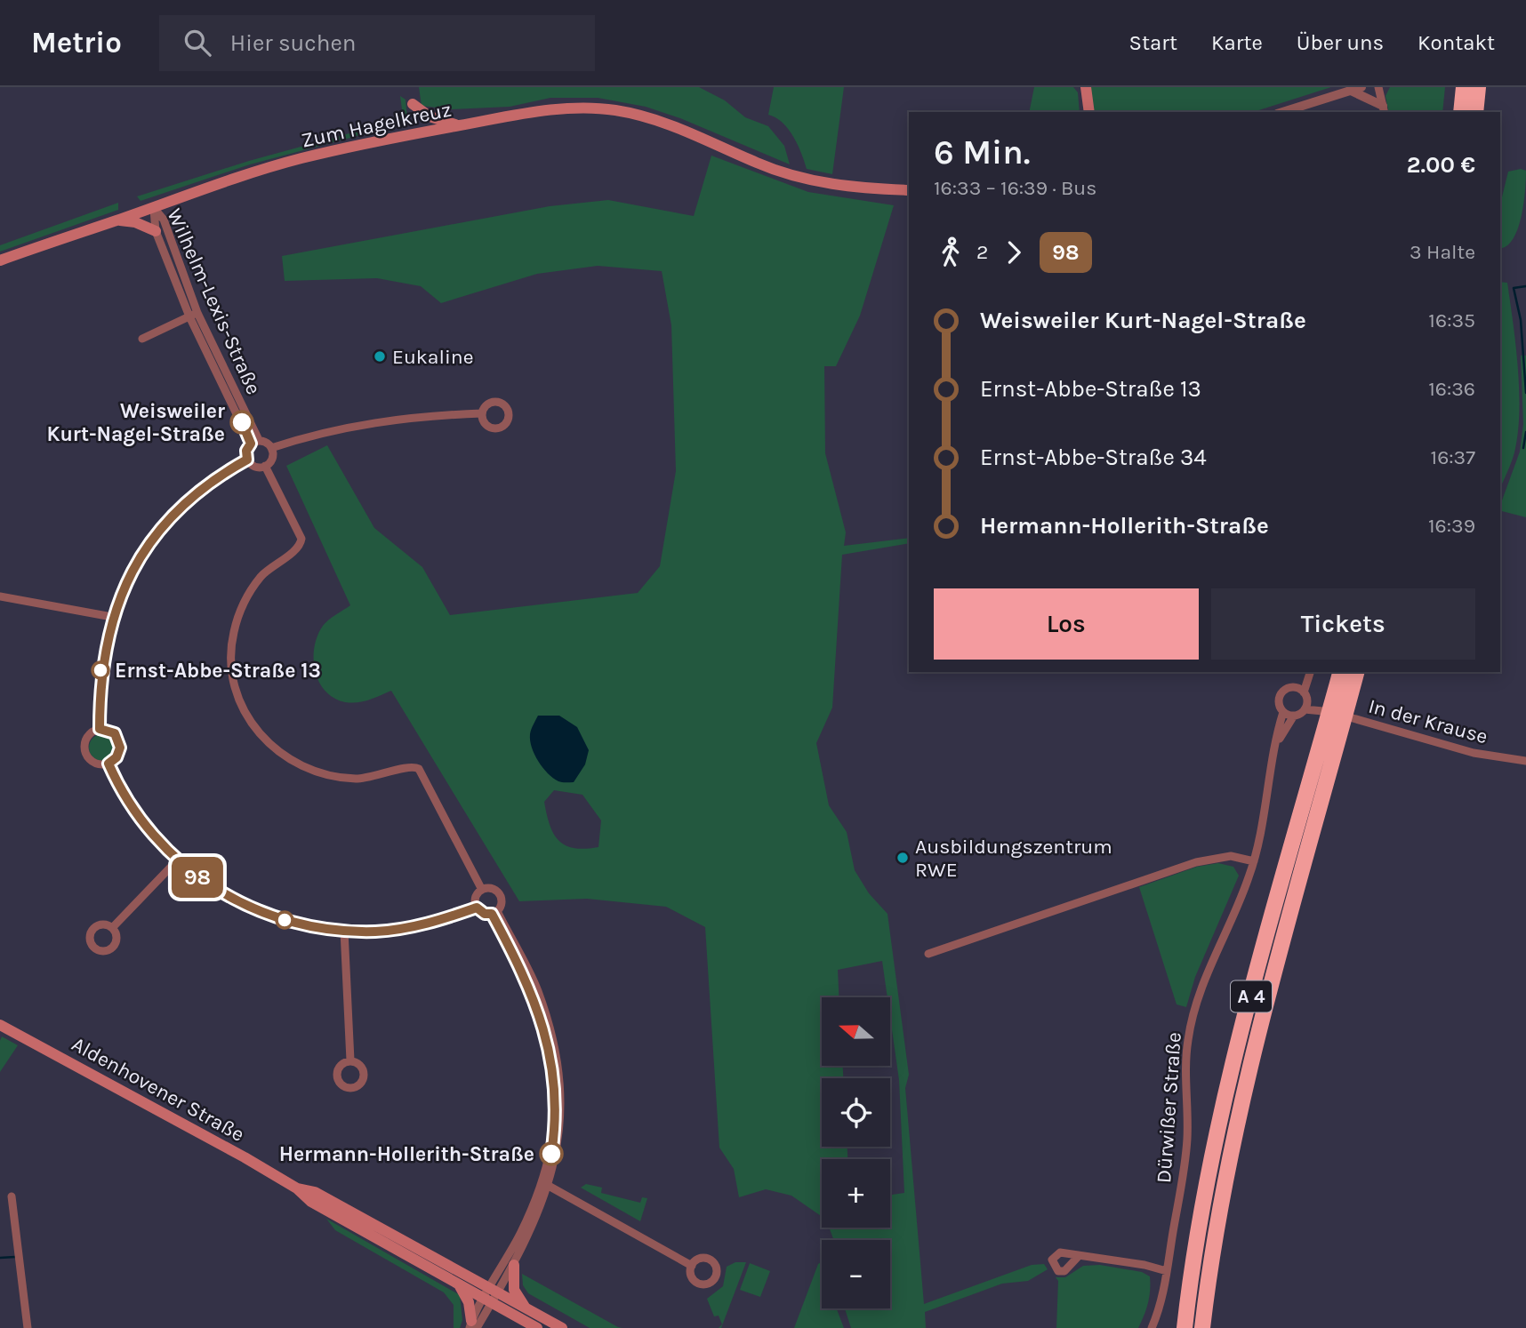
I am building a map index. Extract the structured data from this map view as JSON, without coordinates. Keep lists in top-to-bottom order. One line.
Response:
{"streets":{"highway":["A 4"],"main road":["Zum Hagelkreuz","Aldenhovener Straße"],"street":["Wilhelm-Lexis-Straße","In der Krause","Dürwißer Straße"]},"crossings":[["Zum Hagelkreuz","Wilhelm-Lexis-Straße"],["In der Krause","Dürwißer Straße"]],"places":["Eukaline","Weisweiler Kurt-Nagel-Straße","Ernst-Abbe-Straße 13","Ausbildungszentrum RWE","Hermann-Hollerith-Straße"],"lines":["bus line 98"],"north":"left","page":{"header":"Metrio","search":"Hier suchen","nav":["Start","Karte","Über uns","Kontakt"],"on_map":"98","heading":["6 Min.","16:33 – 16:39 · Bus","2.00 €"],"legs":["2","98","3 Halte"],"list":[{"name":"Weisweiler Kurt-Nagel-Straße","value":"16:35"},{"name":"Ernst-Abbe-Straße 13","value":"16:36"},{"name":"Ernst-Abbe-Straße 34","value":"16:37"},{"name":"Hermann-Hollerith-Straße","value":"16:39"}],"buttons":["Los","Tickets"],"map_buttons":["+","−"]}}
